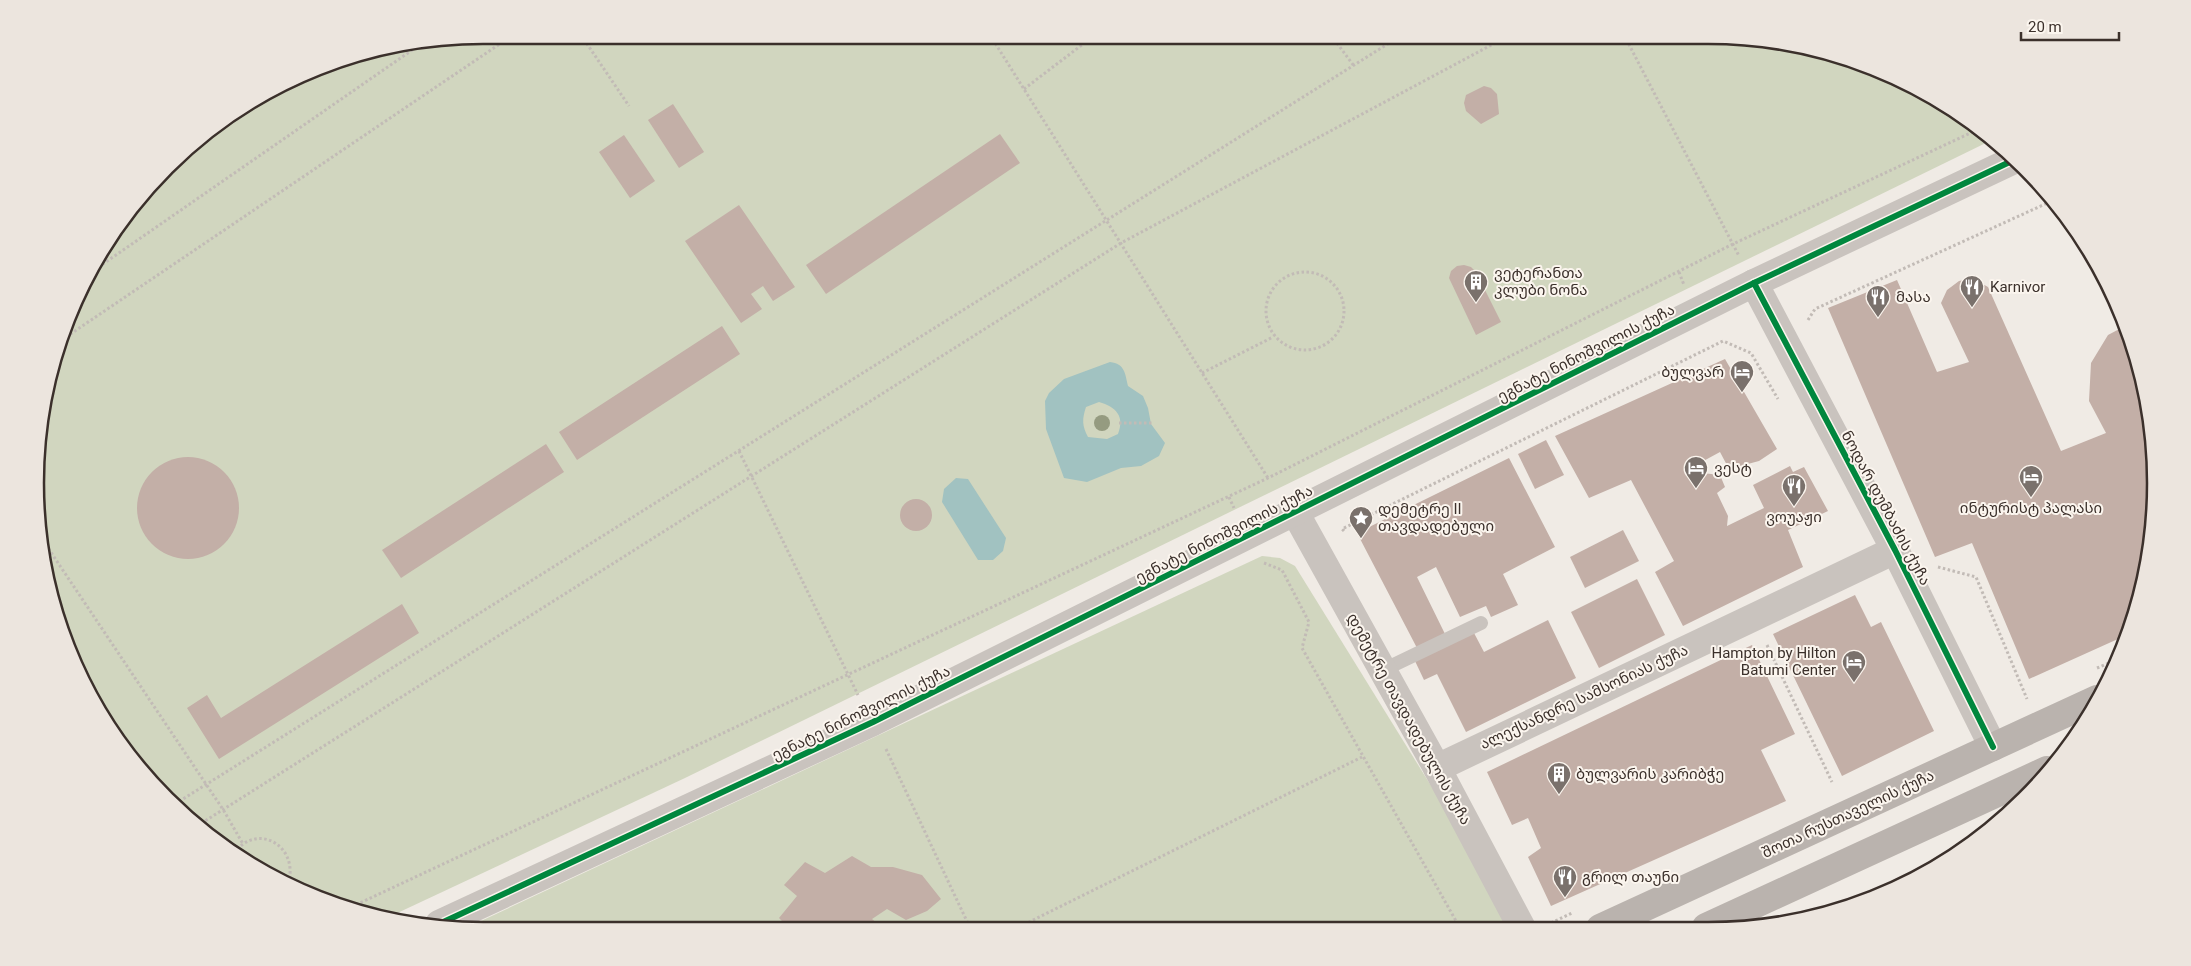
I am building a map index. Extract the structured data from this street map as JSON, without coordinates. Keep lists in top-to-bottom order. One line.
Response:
{"streets":{"main road":["შოთა რუსთაველის ქუჩა"],"street":["ეგნატე ნინოშვილის ქუჩა","ნოდარ დუმბაძის ქუჩა","ალექსანდრე სამსონიას ქუჩა","დემეტრე თავდადებულის ქუჩა"]},"crossings":[["ეგნატე ნინოშვილის ქუჩა","ნოდარ დუმბაძის ქუჩა"],["ეგნატე ნინოშვილის ქუჩა","დემეტრე თავდადებულის ქუჩა"],["ნოდარ დუმბაძის ქუჩა","ალექსანდრე სამსონიას ქუჩა"],["ნოდარ დუმბაძის ქუჩა","შოთა რუსთაველის ქუჩა"],["ალექსანდრე სამსონიას ქუჩა","დემეტრე თავდადებულის ქუჩა"]],"places":{"building":["ვეტერანთა კლუბი ნონა","ბულვარის კარიბჭე"],"restaurant":["Karnivor","მასა","ვოუაჟი","გრილ თაუნი"],"hotel":["ბულვარ","ვესტ","ინტურისტ პალასი","Hampton by Hilton Batumi Center"],"place":["დემეტრე II თავდადებული"]},"scale_bar":"20 m"}
